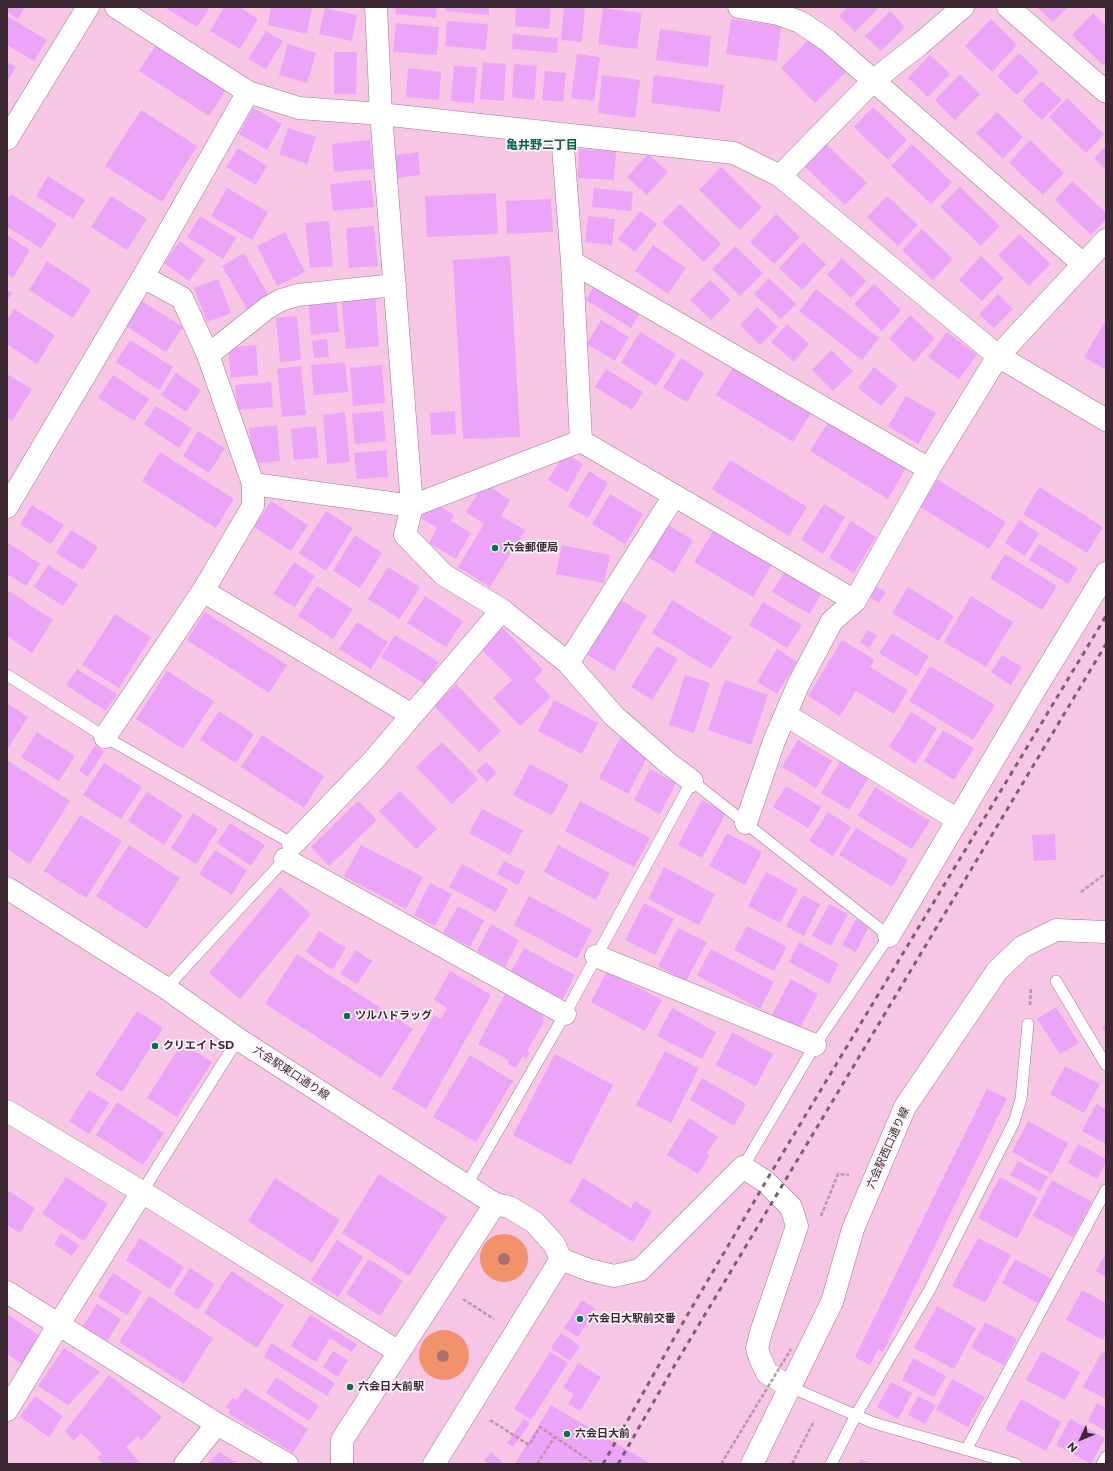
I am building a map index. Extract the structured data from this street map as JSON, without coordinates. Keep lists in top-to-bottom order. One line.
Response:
{"streets":{"street":["六会駅東口通り線","六会駅西口通り線"]},"districts":["亀井野二丁目"],"places":["六会郵便局","ツルハドラッグ","クリエイトSD","六会日大駅前交番","六会日大前駅","六会日大前"],"north":"bottom left"}
